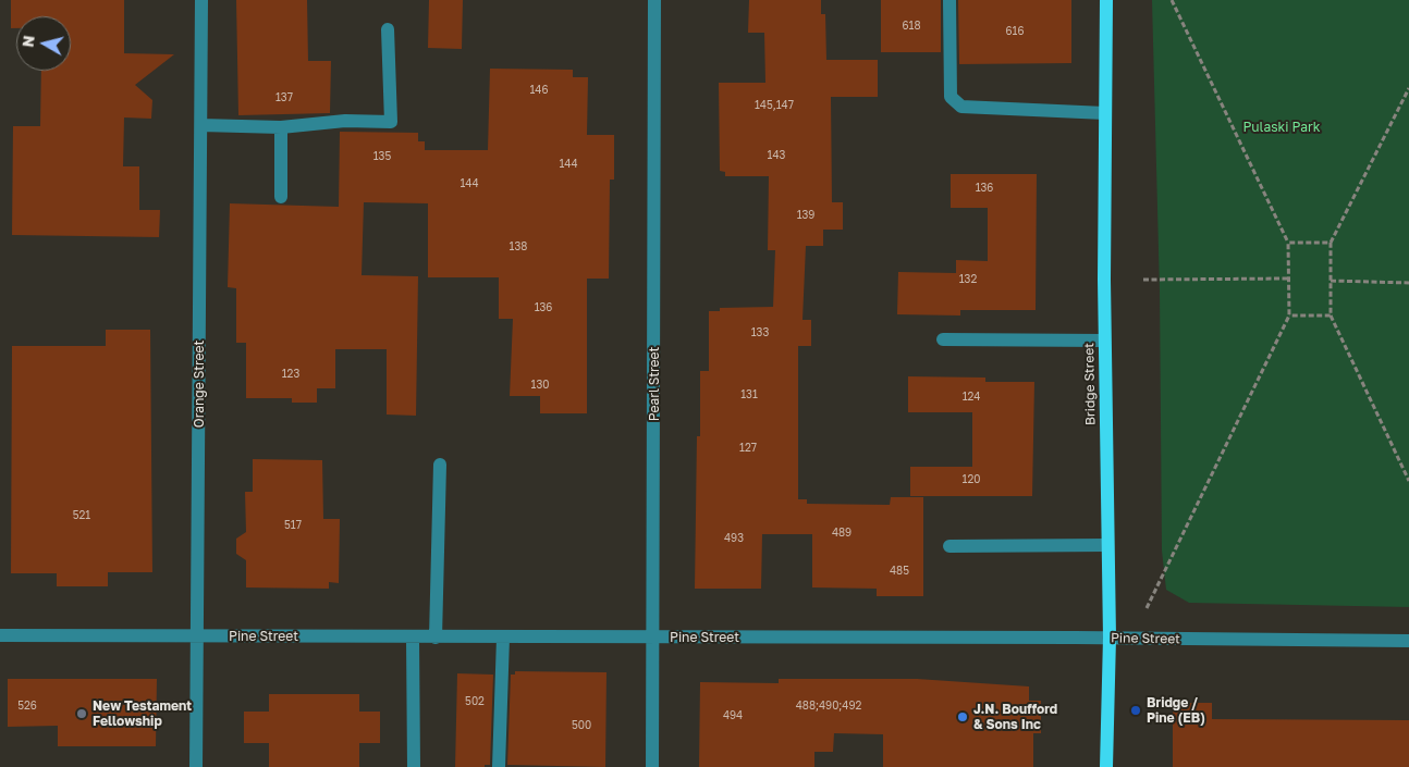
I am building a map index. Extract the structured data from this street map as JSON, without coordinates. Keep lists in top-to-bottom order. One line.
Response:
{"streets":{"main road":["Bridge Street"],"street":["Orange Street","Pearl Street","Pine Street"]},"crossings":[["Orange Street","Pine Street"],["Pearl Street","Pine Street"],["Bridge Street","Pine Street"]],"parks":["Pulaski Park"],"places":["Bridge / Pine (EB)","New Testament Fellowship","J.N. Boufford & Sons Inc"],"house_numbers":["618","616","146","137","145,147","143","135","144","144","136","139","138","132","136","133","123","130","131","124","127","120","521","517","489","493","485","502","526","488;490;492","494","500"],"north":"left"}
